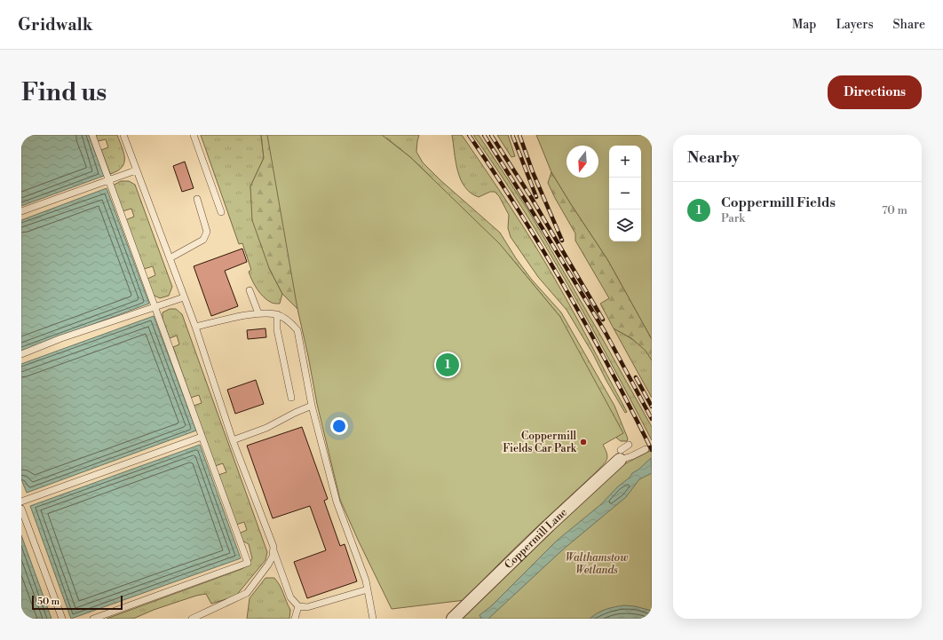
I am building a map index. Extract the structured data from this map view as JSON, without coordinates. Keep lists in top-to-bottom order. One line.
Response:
{"streets":{"street":["Coppermill Lane"]},"parks":["Walthamstow Wetlands"],"places":["Coppermill Fields Car Park"],"scale_bar":"50 m","north":"bottom","page":{"header":"Gridwalk","nav":["Map","Layers","Share"],"buttons":"Directions","title":"Find us","heading":"Nearby","map_buttons":["+","−"],"list":[{"mark":"1","name":"Coppermill Fields","note":"Park","value":"70 m"}],"pins":"1","scale":"50 m"}}
